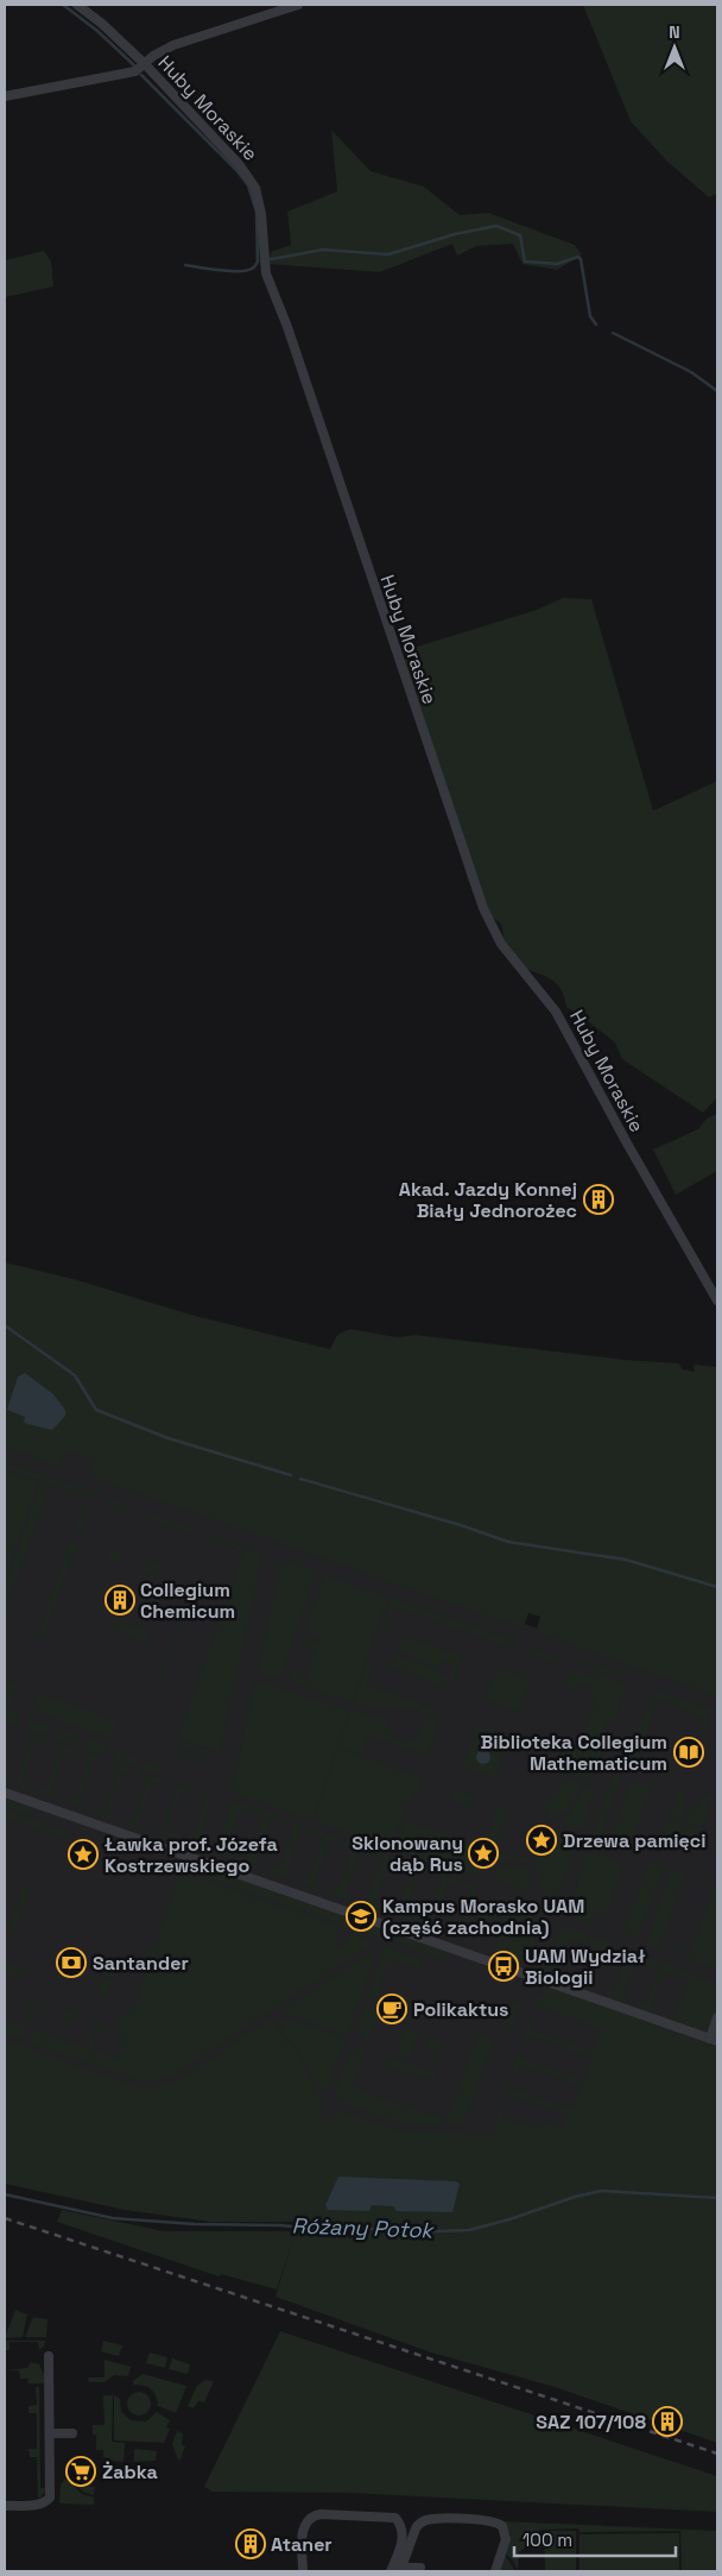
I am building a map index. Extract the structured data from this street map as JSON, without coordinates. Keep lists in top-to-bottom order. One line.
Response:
{"streets":{"street":["Huby Moraskie"]},"water":["Różany Potok"],"places":{"building":["Akad. Jazdy Konnej Biały Jednorożec","Collegium Chemicum","SAZ 107/108","Ataner"],"library":["Biblioteka Collegium Mathematicum"],"place":["Drzewa pamięci","Sklonowany dąb Rus","Ławka prof. Józefa Kostrzewskiego"],"school or university":["Kampus Morasko UAM (część zachodnia)"],"bank":["Santander"],"bus stop":["UAM Wydział Biologii"],"cafe":["Polikaktus"],"supermarket":["Żabka"]},"scale_bar":"100 m","north":"top"}
